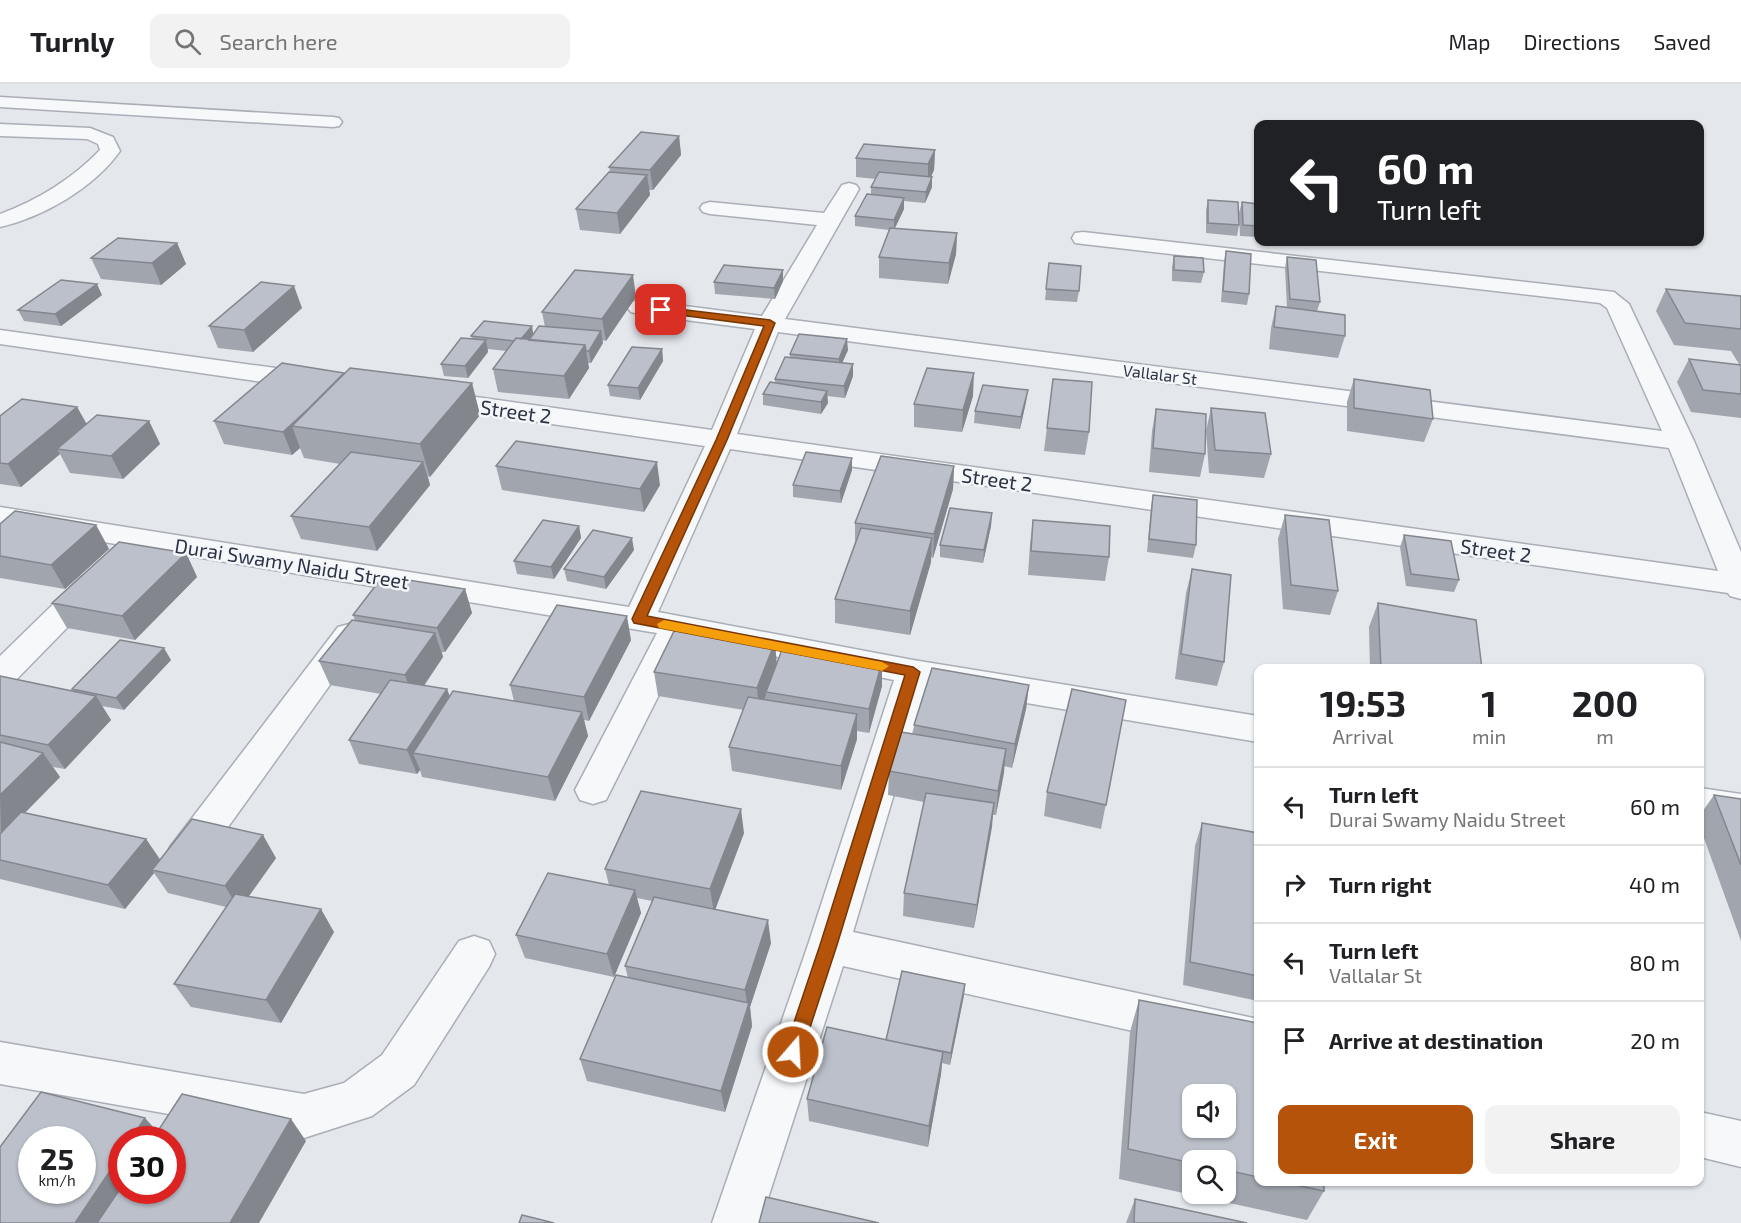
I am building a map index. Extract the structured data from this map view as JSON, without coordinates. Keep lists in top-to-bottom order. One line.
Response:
{"streets":{"street":["Vallalar St","Street 2","Durai Swamy Naidu Street"]},"page":{"header":"Turnly","search":"Search here","nav":["Map","Directions","Saved"],"turn":["60 m","Turn left"],"eta":["19:53","Arrival","1","min","200","m"],"list":[{"name":"Turn left","note":"Durai Swamy Naidu Street","value":"60 m"},{"name":"Turn right","value":"40 m"},{"name":"Turn left","note":"Vallalar St","value":"80 m"},{"name":"Arrive at destination","value":"20 m"}],"buttons":["Exit","Share"],"speed":"25 km/h","limit":"30"}}
